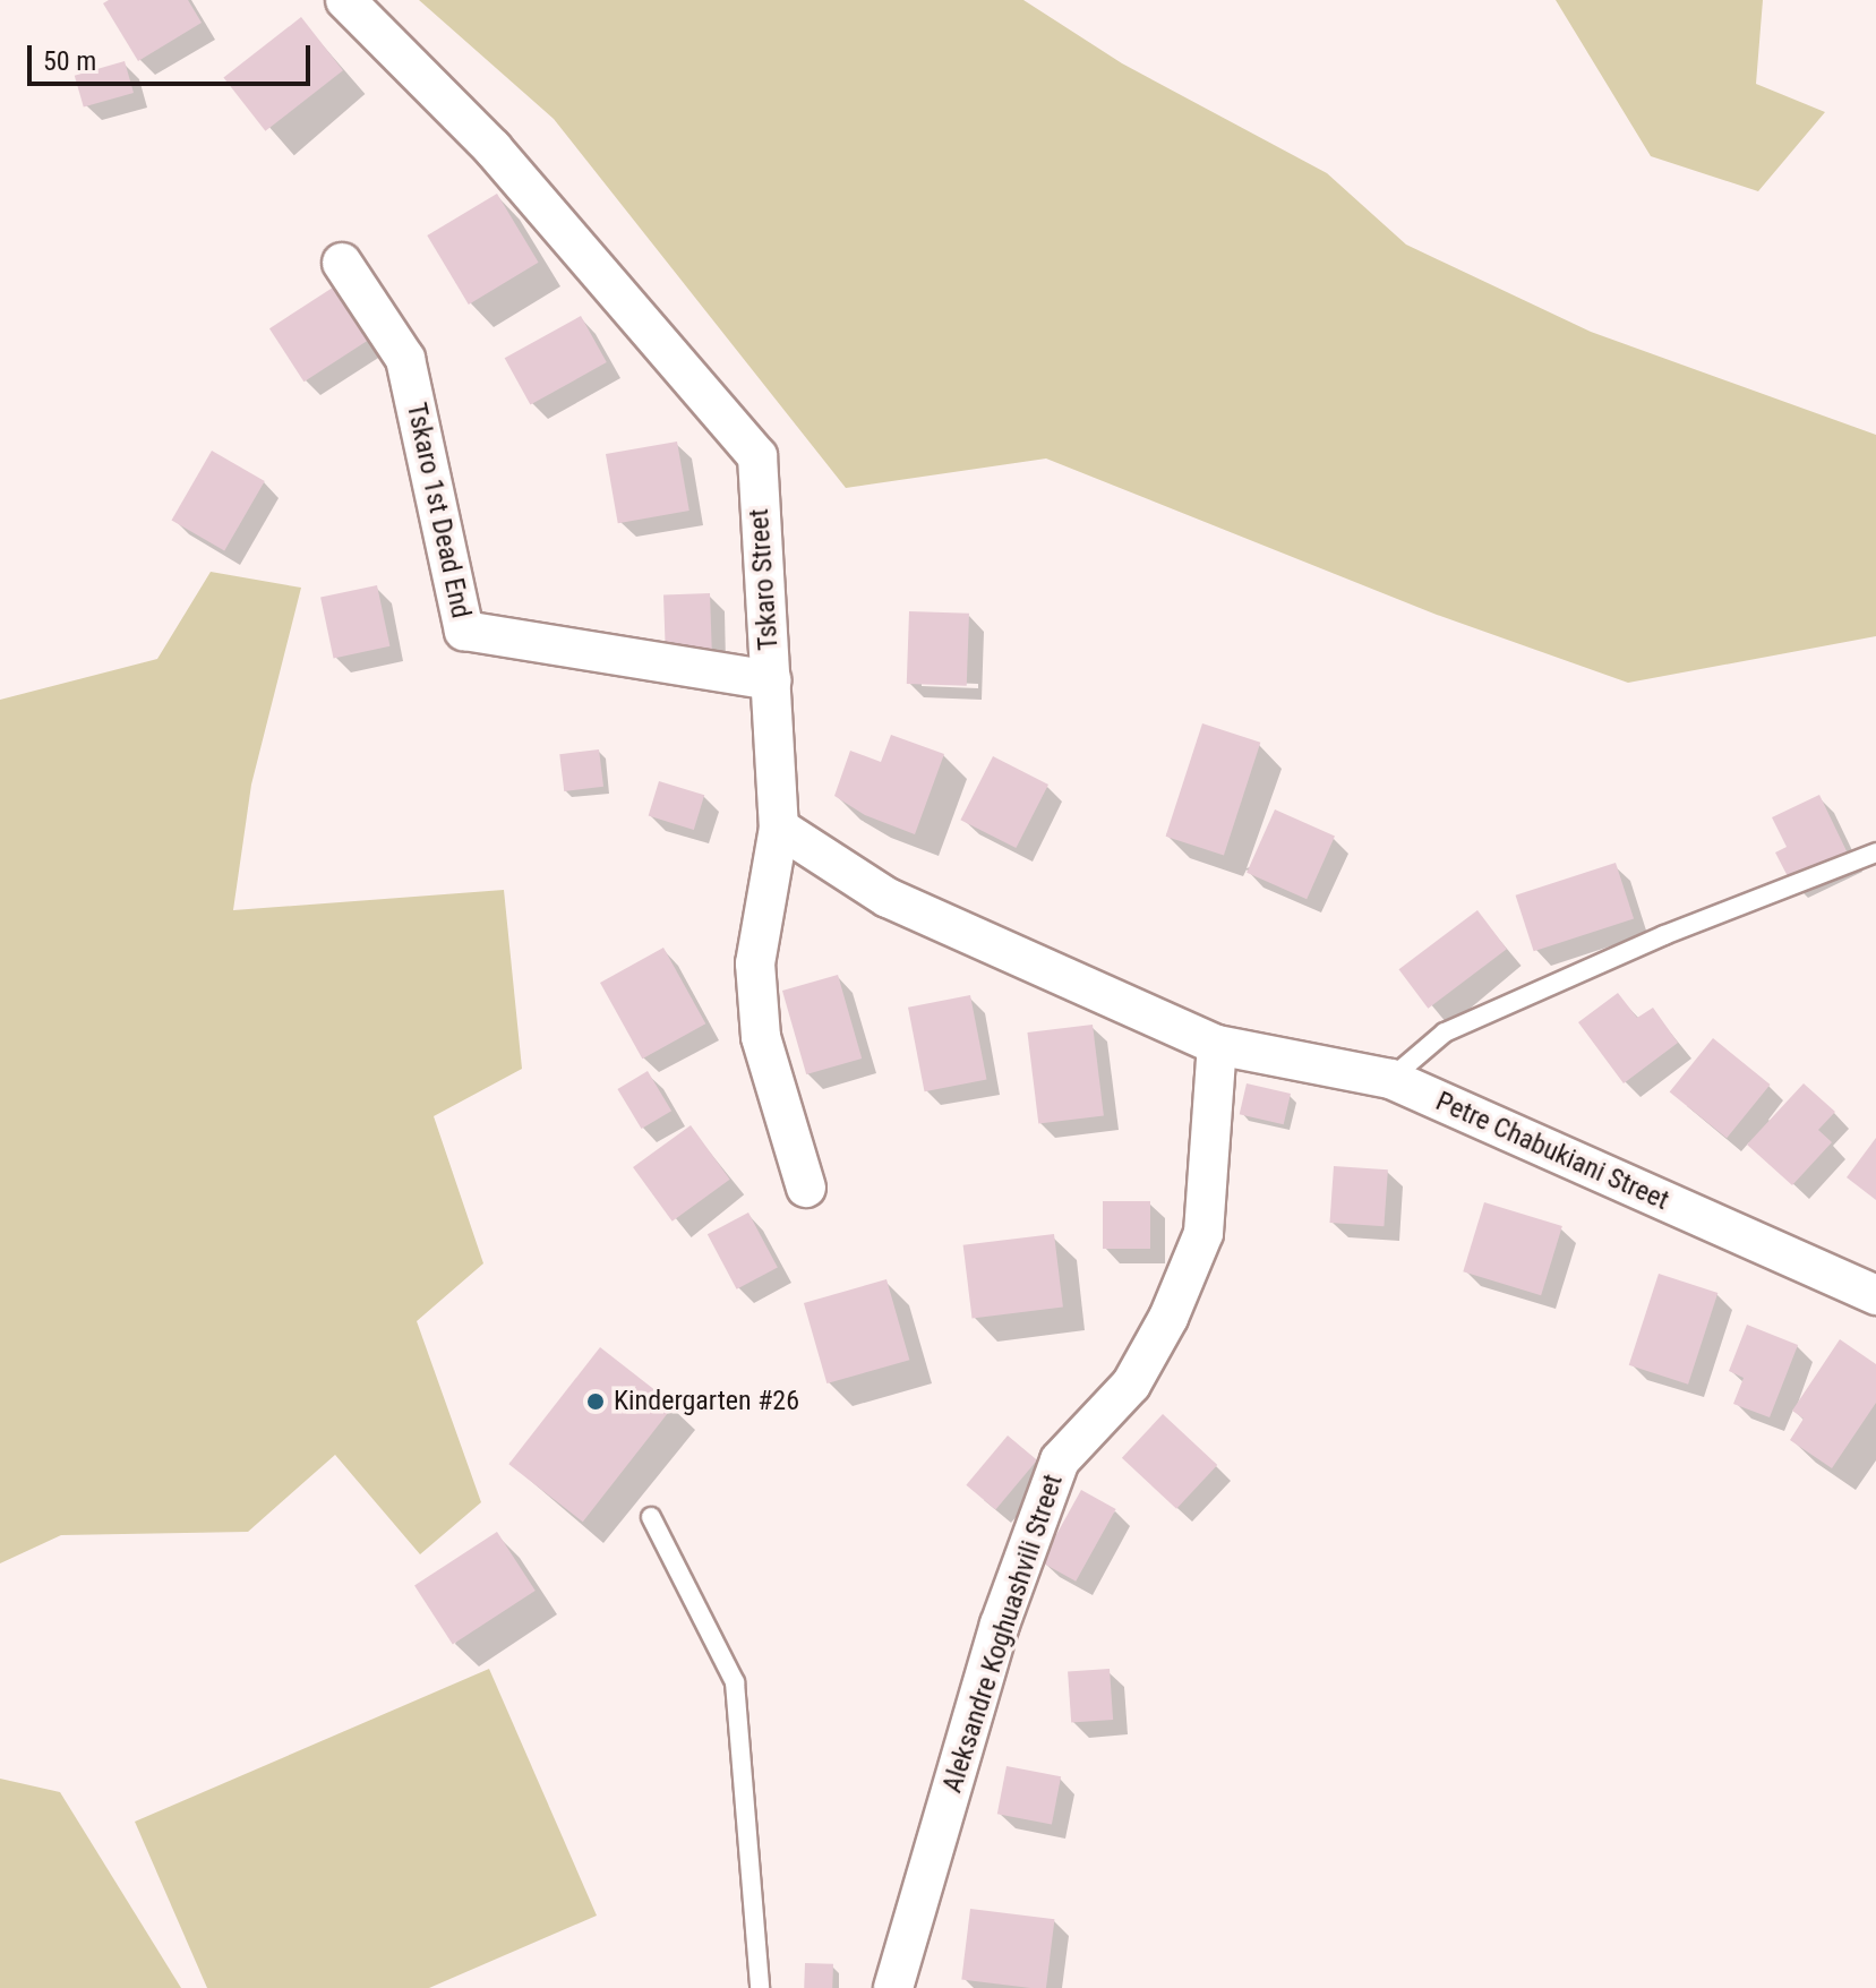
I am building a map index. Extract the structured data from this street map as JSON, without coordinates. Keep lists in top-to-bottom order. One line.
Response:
{"streets":{"street":["Tskaro 1st Dead End","Tskaro Street","Petre Chabukiani Street","Aleksandre Koghuashvili Street"]},"crossings":[["Tskaro 1st Dead End","Tskaro Street"],["Petre Chabukiani Street","Aleksandre Koghuashvili Street"]],"places":["Kindergarten #26"],"scale_bar":"50 m"}
